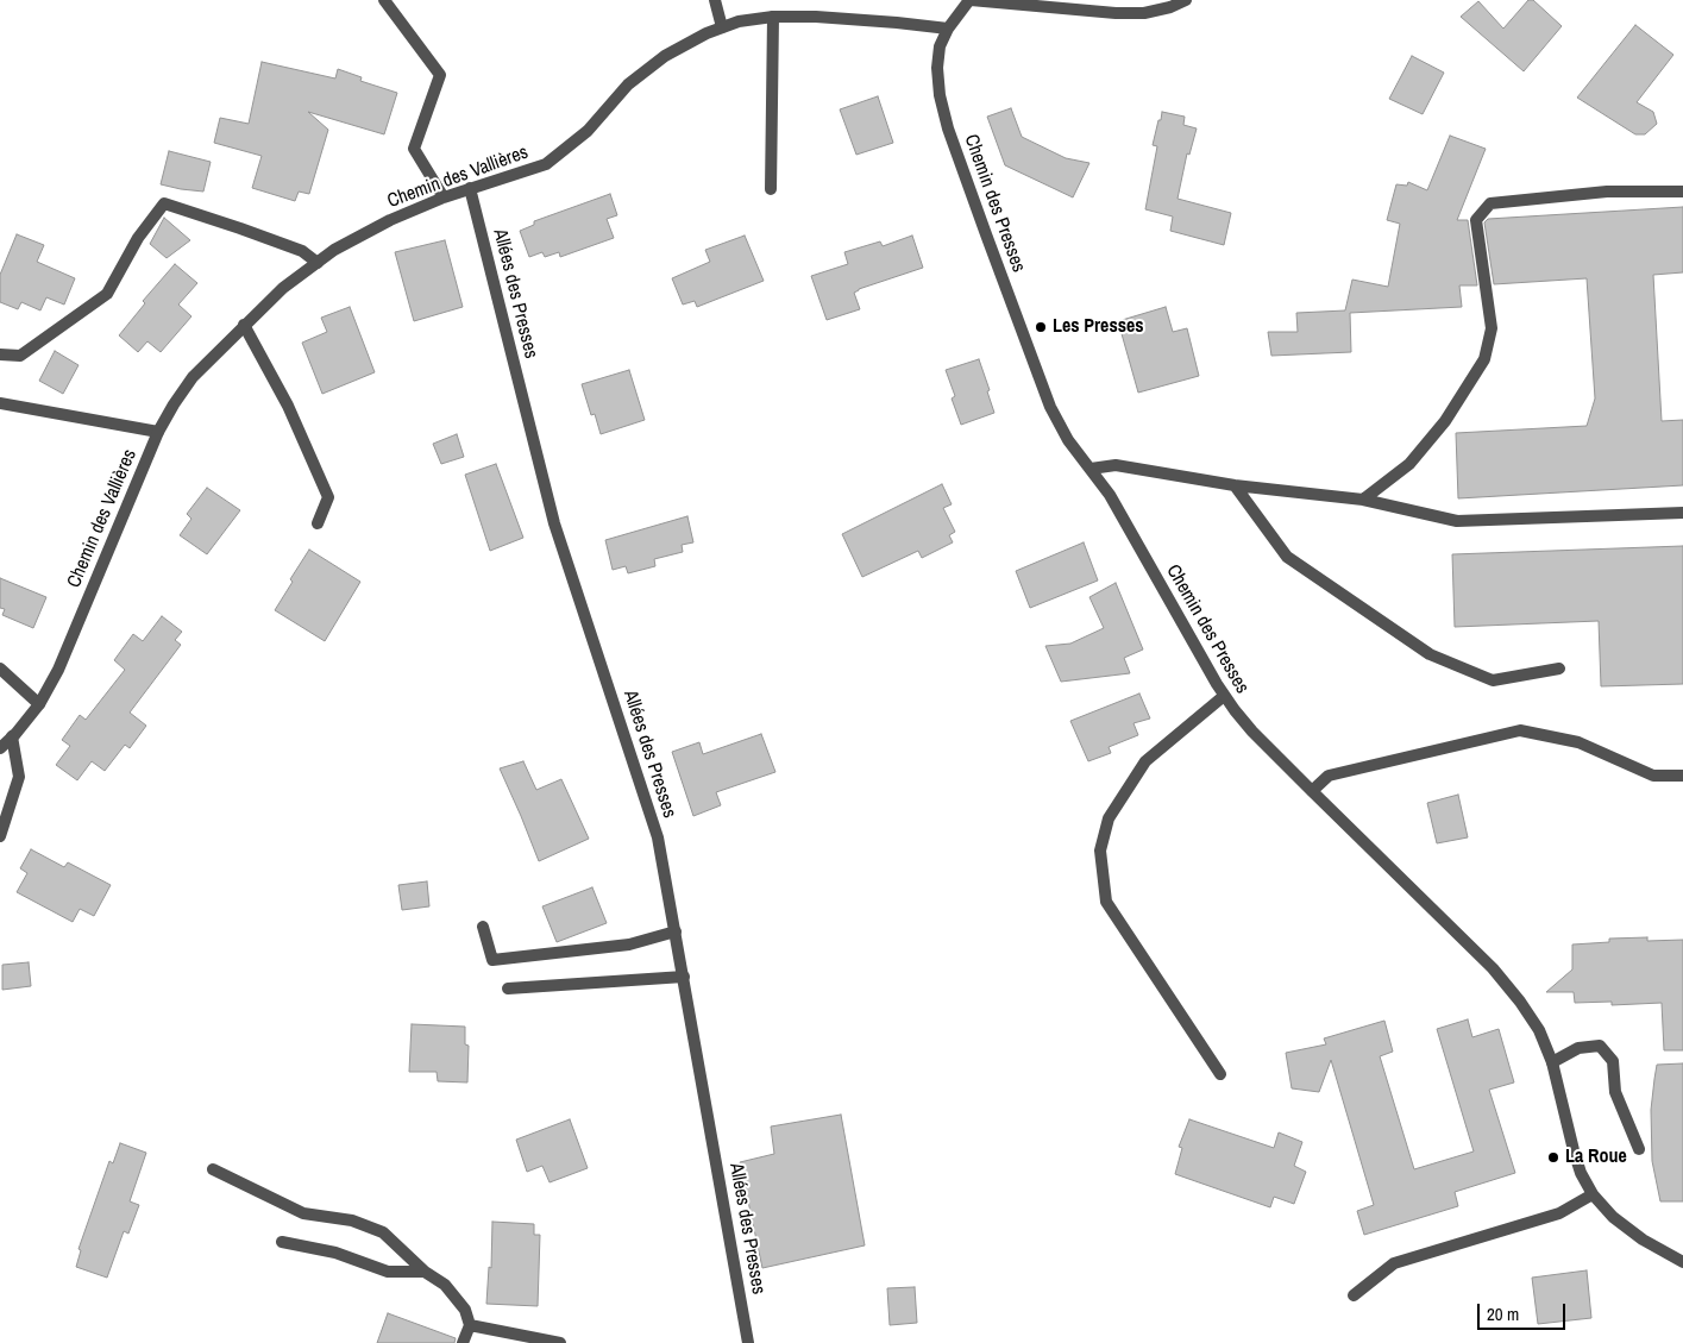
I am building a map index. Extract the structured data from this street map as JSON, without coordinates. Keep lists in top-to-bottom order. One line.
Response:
{"streets":{"street":["Chemin des Vallières","Chemin des Presses","Allées des Presses"]},"crossings":[["Chemin des Vallières","Chemin des Presses"],["Chemin des Vallières","Allées des Presses"]],"places":["Les Presses","La Roue"],"scale_bar":"20 m"}
